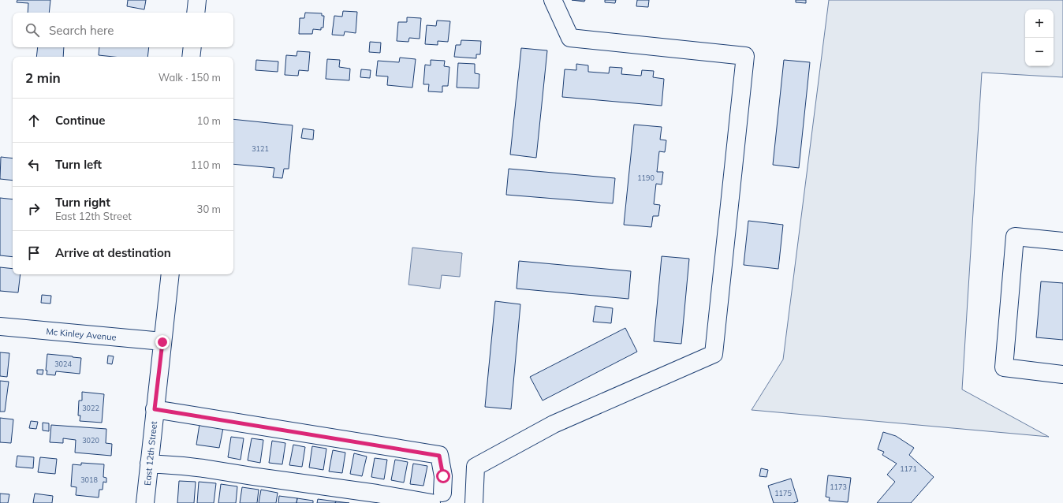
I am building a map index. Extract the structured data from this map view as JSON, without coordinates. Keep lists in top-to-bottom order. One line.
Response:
{"streets":{"street":["Mc Kinley Avenue","East 12th Street"]},"crossings":[["Mc Kinley Avenue","East 12th Street"]],"house_numbers":["3121","1190","3024","3022","3020","1171","3018","1173","1175"],"page":{"map_buttons":["+","−"],"search":"Search here","heading":["2 min","Walk · 150 m"],"list":[["Continue","10 m"],["Turn left","110 m"],["Turn right","East 12th Street","30 m"],"Arrive at destination"]}}
